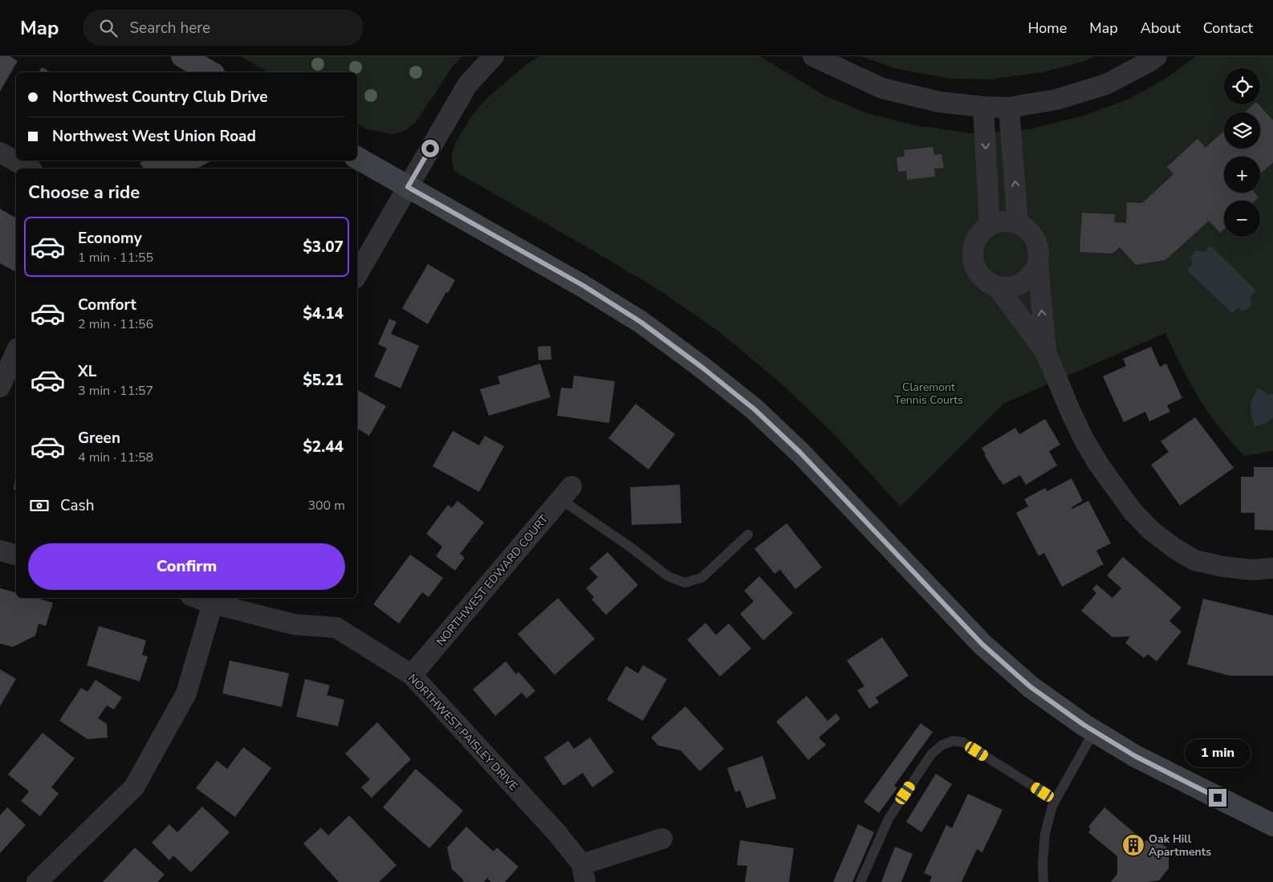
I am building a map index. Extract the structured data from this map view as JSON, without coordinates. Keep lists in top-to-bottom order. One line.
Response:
{"streets":{"street":["NORTHWEST EDWARD COURT","NORTHWEST PAISLEY DRIVE"]},"crossings":[["NORTHWEST EDWARD COURT","NORTHWEST PAISLEY DRIVE"]],"parks":["Claremont Tennis Courts"],"places":{"building":["Oak Hill Apartments"]},"page":{"header":"Map","search":"Search here","nav":["Home","Map","About","Contact"],"map_buttons":["+","−"],"banner":["Northwest Country Club Drive","Northwest West Union Road"],"heading":"Choose a ride","list":[{"name":"Economy","note":"1 min · 11:55","value":"$3.07"},{"name":"Comfort","note":"2 min · 11:56","value":"$4.14"},{"name":"XL","note":"3 min · 11:57","value":"$5.21"},{"name":"Green","note":"4 min · 11:58","value":"$2.44"}],"pay":["Cash","300 m"],"buttons":"Confirm","bubble":"1 min"}}
